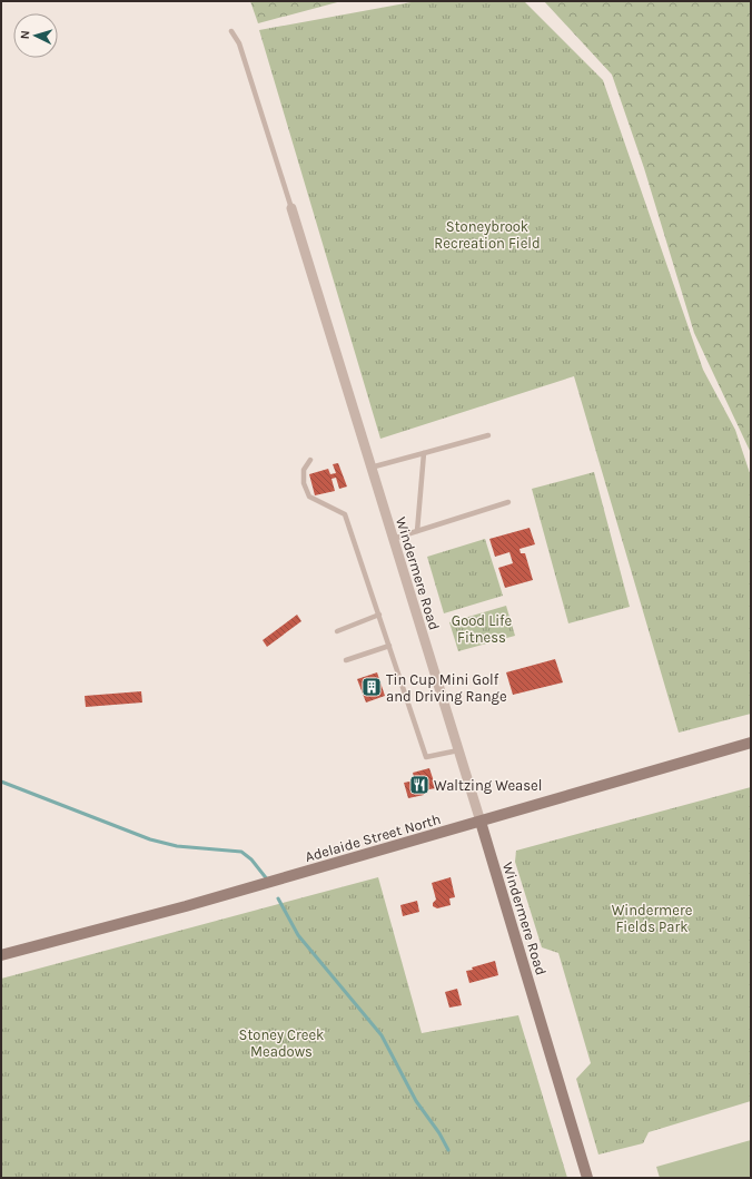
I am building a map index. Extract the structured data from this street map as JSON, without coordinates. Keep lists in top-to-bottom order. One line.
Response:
{"streets":{"main road":["Windermere Road","Adelaide Street North"]},"crossings":[["Windermere Road","Adelaide Street North"]],"parks":["Stoneybrook Recreation Field","Good Life Fitness","Windermere Fields Park","Stoney Creek Meadows"],"places":{"building":["Tin Cup Mini Golf and Driving Range"],"restaurant":["Waltzing Weasel"]},"north":"left"}
